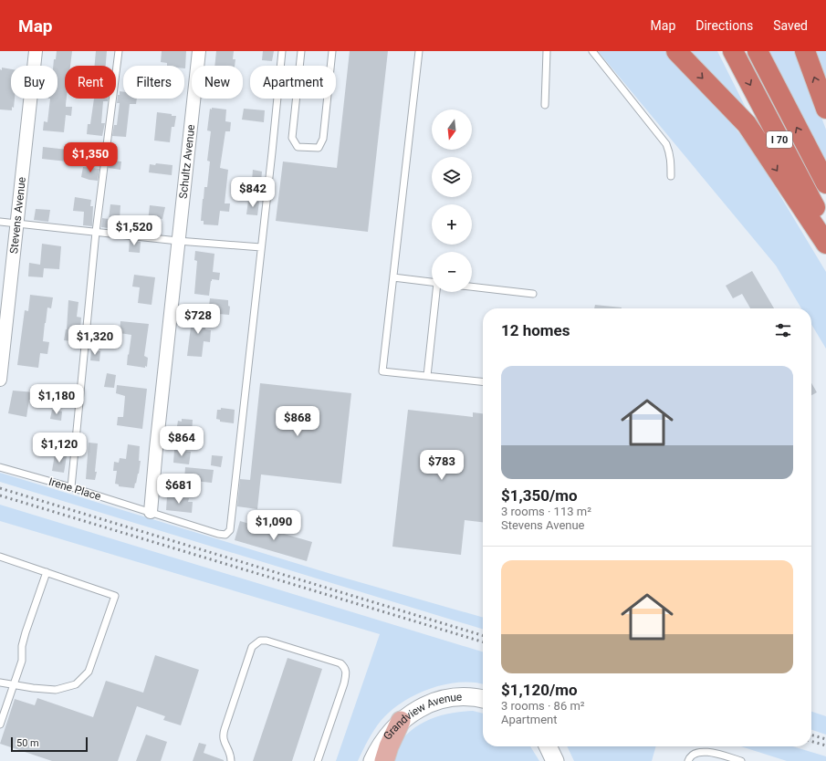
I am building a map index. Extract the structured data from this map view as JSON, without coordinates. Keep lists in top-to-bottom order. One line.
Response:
{"streets":{"highway":["I 70"],"main road":["Grandview Avenue"],"street":["Schultz Avenue","Stevens Avenue"],"lane":["Irene Place"]},"crossings":[["Schultz Avenue","Irene Place"]],"scale_bar":"50 m","north":"bottom","page":{"header":"Map","nav":["Map","Directions","Saved"],"chip":["Buy","Rent","Filters","New","Apartment"],"map_buttons":["+","−"],"price":["$1,350","$842","$1,520","$728","$1,320","$1,180","$868","$864","$1,120","$783","$681","$1,090"],"heading":"12 homes","list":[{"name":"$1,350/mo","note":"3 rooms · 113 m² · Stevens Avenue"},{"name":"$1,120/mo","note":"3 rooms · 86 m² · Apartment"}],"scale":"50 m"}}
